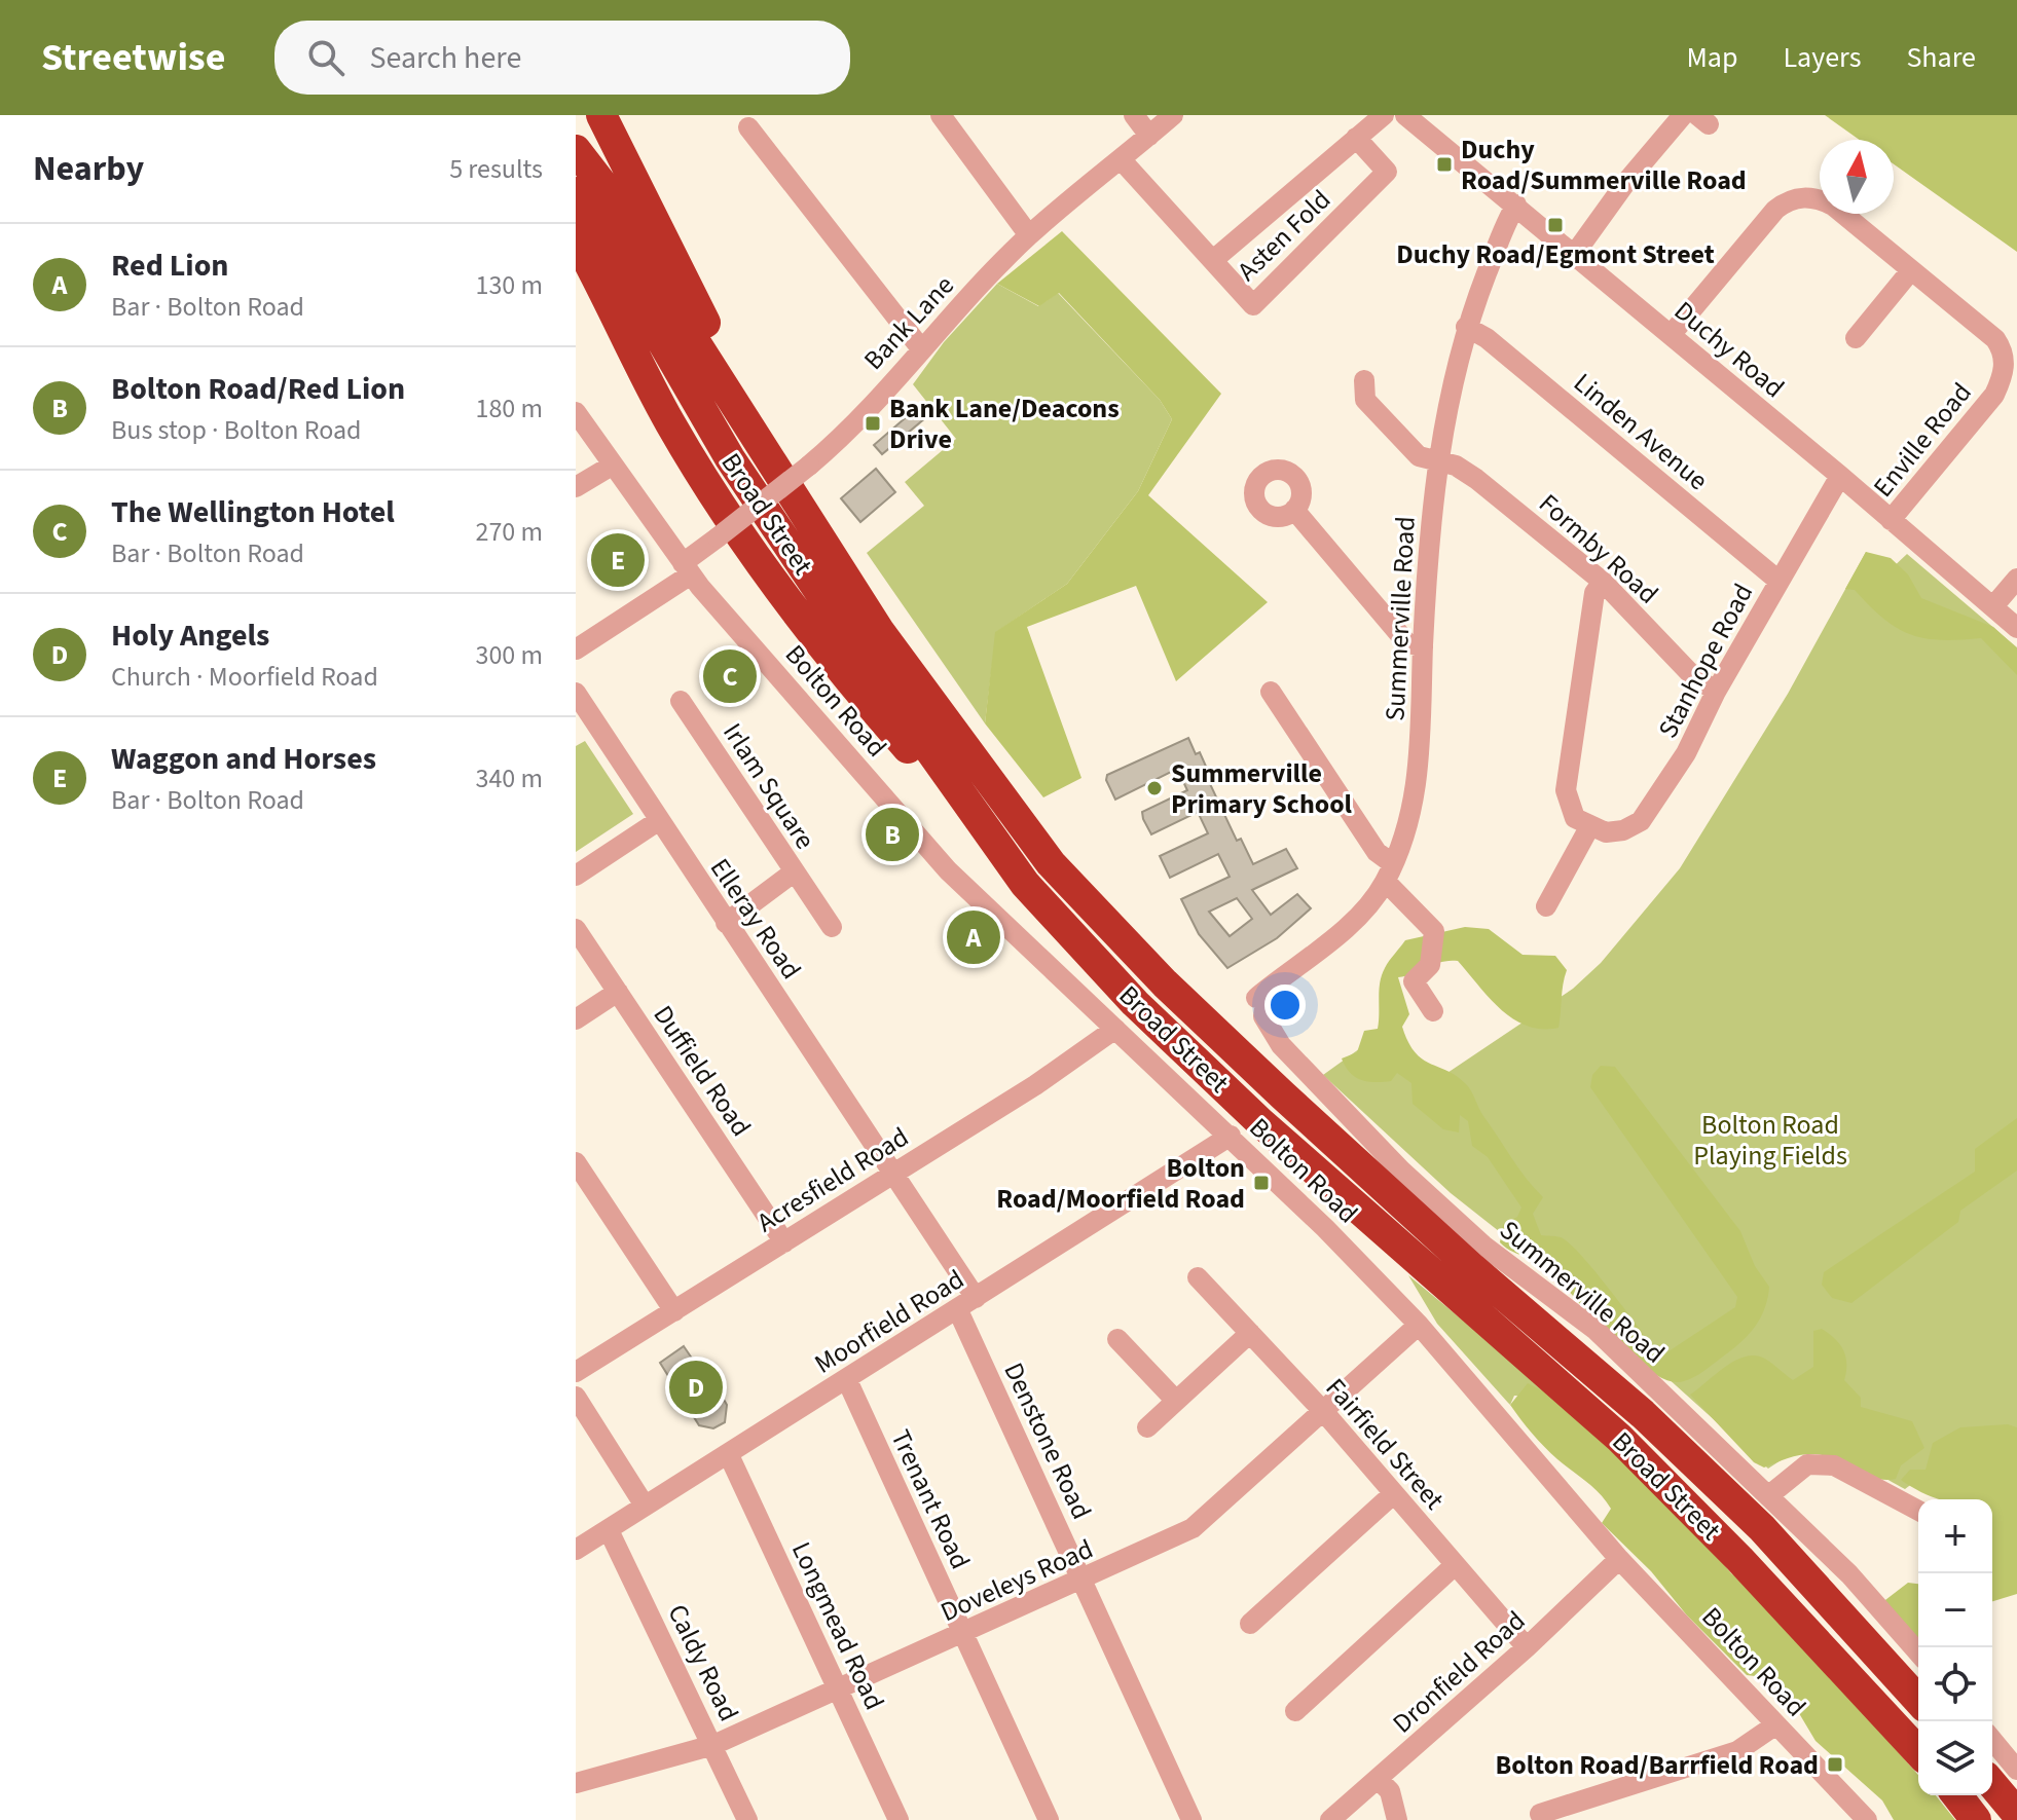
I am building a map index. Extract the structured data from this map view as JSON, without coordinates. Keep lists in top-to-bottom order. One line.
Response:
{"streets":{"highway":["Broad Street"],"street":["Asten Fold","Bank Lane","Duchy Road","Linden Avenue","Enville Road","Formby Road","Summerville Road","Stanhope Road","Bolton Road","Irlam Square","Elleray Road","Duffield Road","Acresfield Road","Moorfield Road","Denstone Road","Fairfield Street","Trenant Road","Doveleys Road","Longmead Road","Caldy Road","Dronfield Road"]},"crossings":[["Asten Fold","Bank Lane"],["Bank Lane","Bolton Road"],["Duchy Road","Enville Road"],["Duchy Road","Summerville Road"],["Duchy Road","Stanhope Road"],["Linden Avenue","Summerville Road"],["Linden Avenue","Stanhope Road"],["Formby Road","Summerville Road"],["Formby Road","Stanhope Road"],["Bolton Road","Acresfield Road"],["Bolton Road","Moorfield Road"],["Bolton Road","Doveleys Road"],["Bolton Road","Dronfield Road"],["Irlam Square","Elleray Road"],["Elleray Road","Acresfield Road"],["Elleray Road","Moorfield Road"],["Elleray Road","Denstone Road"],["Duffield Road","Acresfield Road"],["Moorfield Road","Denstone Road"],["Moorfield Road","Trenant Road"],["Moorfield Road","Longmead Road"],["Moorfield Road","Caldy Road"],["Denstone Road","Doveleys Road"],["Fairfield Street","Doveleys Road"],["Fairfield Street","Dronfield Road"],["Trenant Road","Doveleys Road"],["Doveleys Road","Longmead Road"],["Doveleys Road","Caldy Road"]],"parks":["Bolton Road Playing Fields"],"places":{"transit":["Duchy Road/Summerville Road","Duchy Road/Egmont Street","Bank Lane/Deacons Drive","Bolton Road/Moorfield Road","Bolton Road/Barrfield Road"],"other":["Summerville Primary School"]},"north":"top","page":{"header":"Streetwise","search":"Search here","nav":["Map","Layers","Share"],"heading":["Nearby","5 results"],"list":[{"mark":"A","name":"Red Lion","note":"Bar · Bolton Road","value":"130 m"},{"mark":"B","name":"Bolton Road/Red Lion","note":"Bus stop · Bolton Road","value":"180 m"},{"mark":"C","name":"The Wellington Hotel","note":"Bar · Bolton Road","value":"270 m"},{"mark":"D","name":"Holy Angels","note":"Church · Moorfield Road","value":"300 m"},{"mark":"E","name":"Waggon and Horses","note":"Bar · Bolton Road","value":"340 m"}],"pins":["E","C","B","A","D"],"map_buttons":["+","−"]}}
